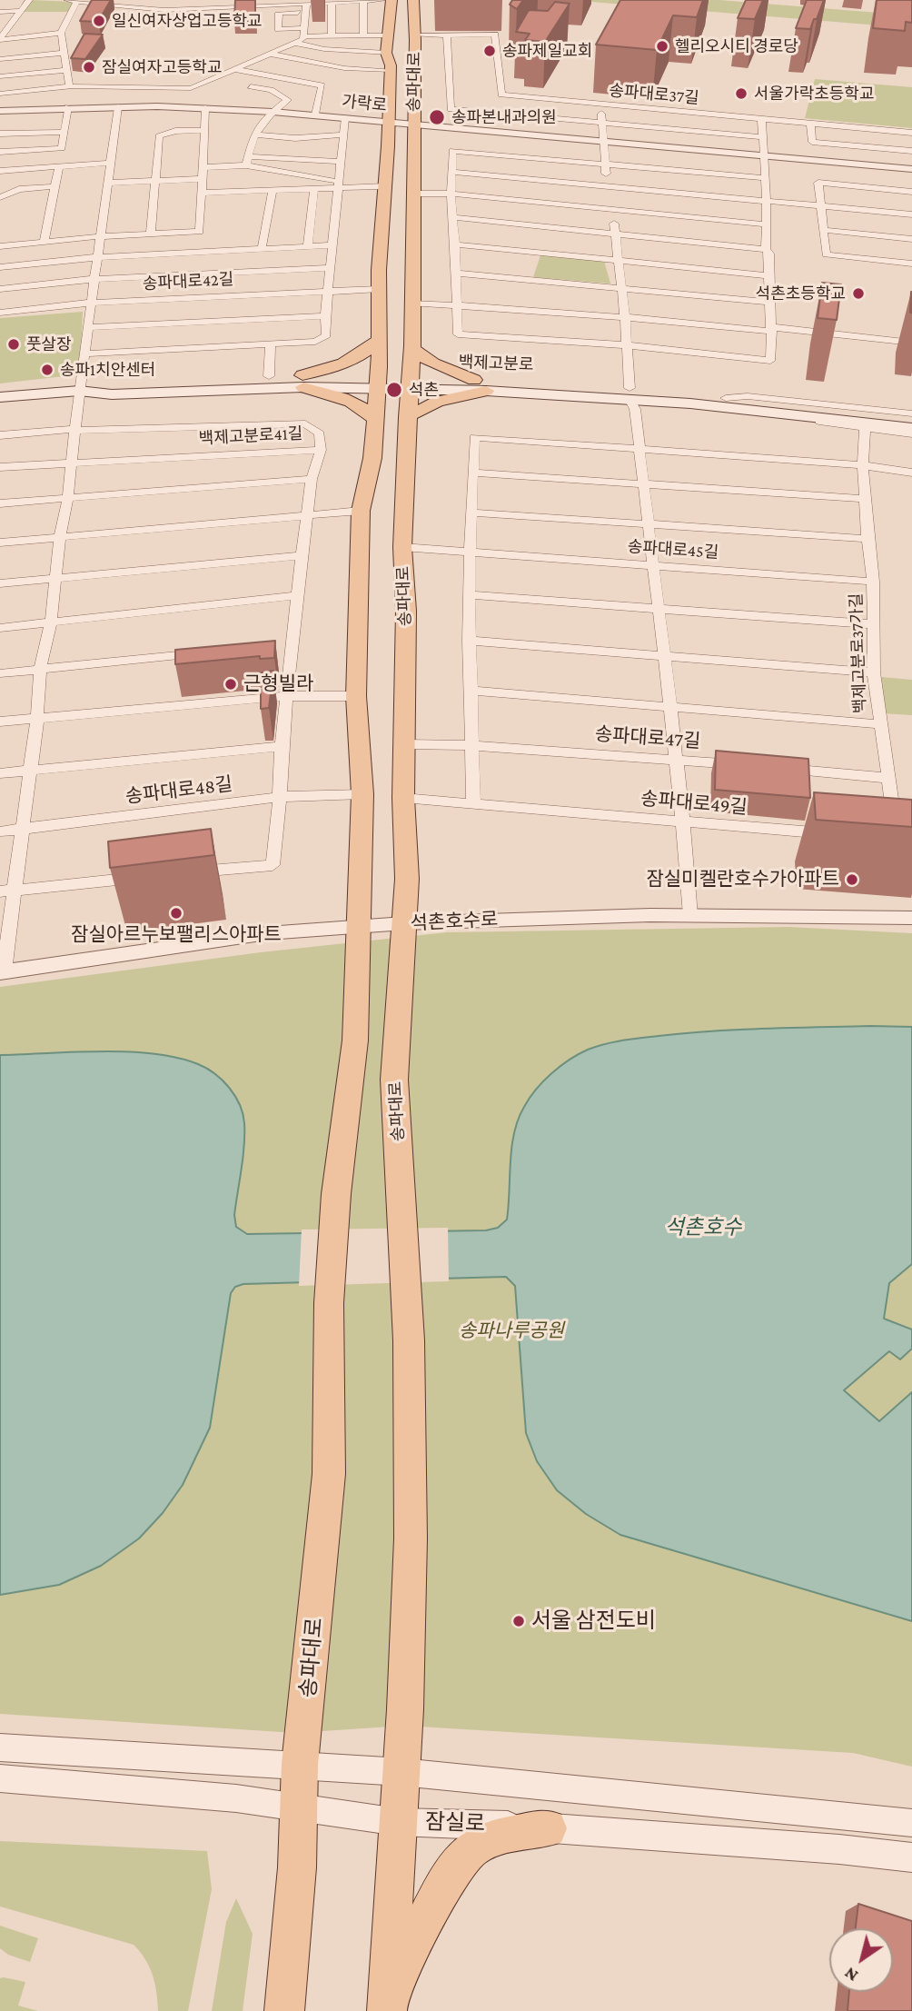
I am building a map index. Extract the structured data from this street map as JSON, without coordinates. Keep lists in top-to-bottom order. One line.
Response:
{"streets":{"main road":["송파대로","백제고분로"],"street":["송파대로37길","가락로","송파대로42길","백제고분로41길","송파대로45길","백제고분로37가길","송파대로47길","송파대로48길","송파대로49길","석촌호수로","잠실로"]},"crossings":[["송파대로","송파대로37길"],["송파대로","가락로"],["송파대로","송파대로42길"],["송파대로","백제고분로"],["송파대로","송파대로45길"],["송파대로","송파대로47길"],["송파대로","송파대로48길"],["송파대로","송파대로49길"],["송파대로","석촌호수로"],["송파대로","잠실로"],["송파대로45길","백제고분로37가길"]],"water":["석촌호수"],"parks":["송파나루공원"],"places":["일신여자상업고등학교","헬리오시티 경로당","송파제일교회","잠실여자고등학교","서울가락초등학교","송파본내과의원","석촌초등학교","풋살장","송파1치안센터","석촌","근형빌라","잠실미켈란호수가아파트","잠실아르누보팰리스아파트","서울 삼전도비"],"north":"bottom left"}
